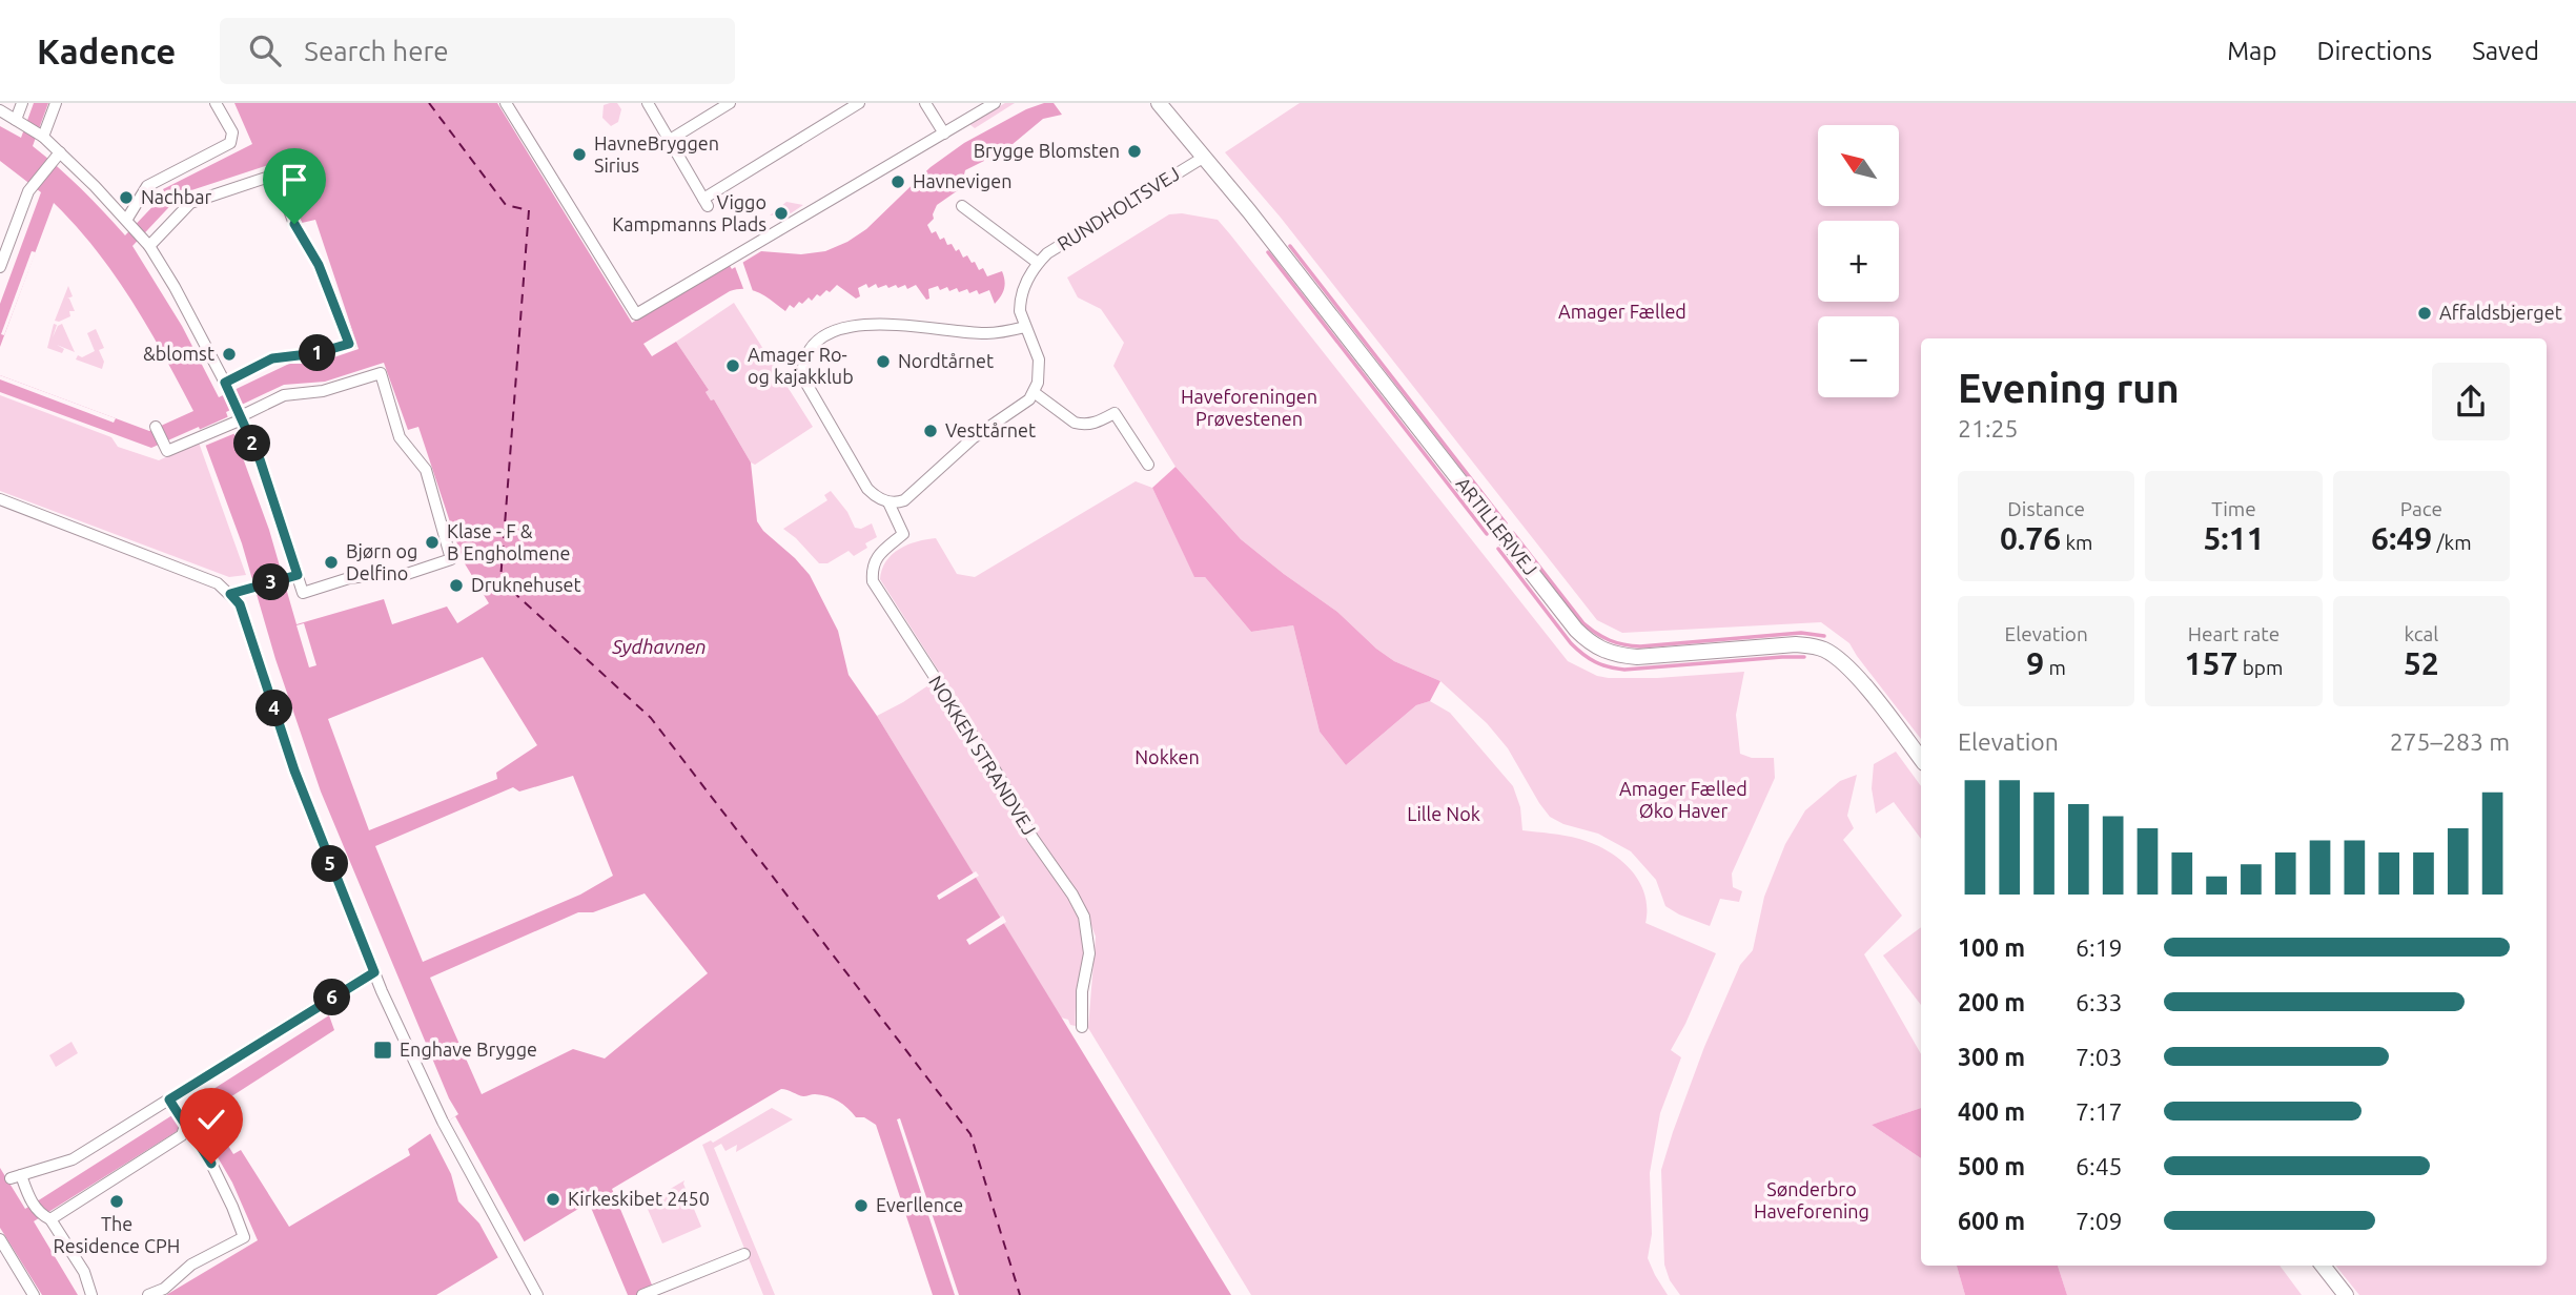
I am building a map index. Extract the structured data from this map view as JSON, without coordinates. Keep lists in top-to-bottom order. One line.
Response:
{"streets":{"street":["RUNDHOLTSVEJ","ARTILLERIVEJ","NOKKEN STRANDVEJ"]},"crossings":[["RUNDHOLTSVEJ","ARTILLERIVEJ"]],"water":["Sydhavnen"],"parks":["Amager Fælled","Haveforeningen Prøvestenen","Nokken","Amager Fælled Øko Haver","Lille Nok","Sønderbro Haveforening"],"places":{"other":["Brygge Blomsten","HavneBryggen Sirius","Havnevigen","Nachbar","Viggo Kampmanns Plads","Affaldsbjerget","&blomst","Nordtårnet","Amager Ro- og kajakklub","Vesttårnet","Klase - F & B Engholmene","Bjørn og Delfino","Druknehuset","Kirkeskibet 2450","The Residence CPH","Everllence"],"transit":["Enghave Brygge"]},"north":"top left","page":{"header":"Kadence","search":"Search here","nav":["Map","Directions","Saved"],"map_buttons":["+","−"],"pins":["1","2","3","4","5","6"],"heading":["Evening run","21:25"],"stats":[["Distance","0.76 km"],["Time","5:11"],["Pace","6:49 /km"],["Elevation","9 m"],["Heart rate","157 bpm"],["kcal","52"]],"chart":["Elevation","275–283 m"],"list":[{"name":"100 m","note":"6:19"},{"name":"200 m","note":"6:33"},{"name":"300 m","note":"7:03"},{"name":"400 m","note":"7:17"},{"name":"500 m","note":"6:45"},{"name":"600 m","note":"7:09"}]}}
